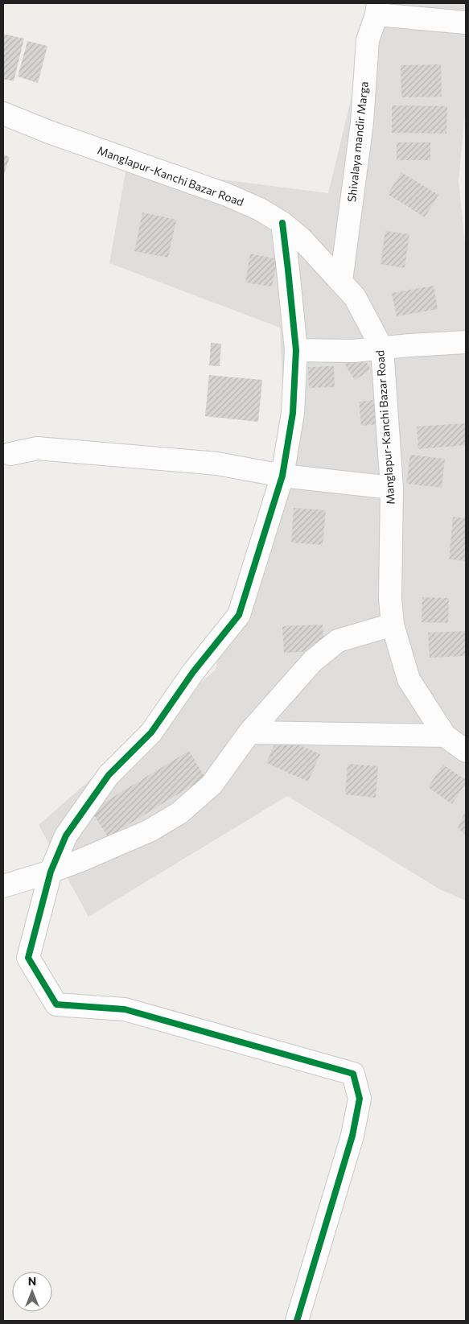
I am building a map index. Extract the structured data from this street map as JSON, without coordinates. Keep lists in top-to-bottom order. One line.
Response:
{"streets":{"street":["Shivalaya mandir Marga","Manglapur-Kanchi Bazar Road"]},"crossings":[["Shivalaya mandir Marga","Manglapur-Kanchi Bazar Road"]],"north":"top"}
